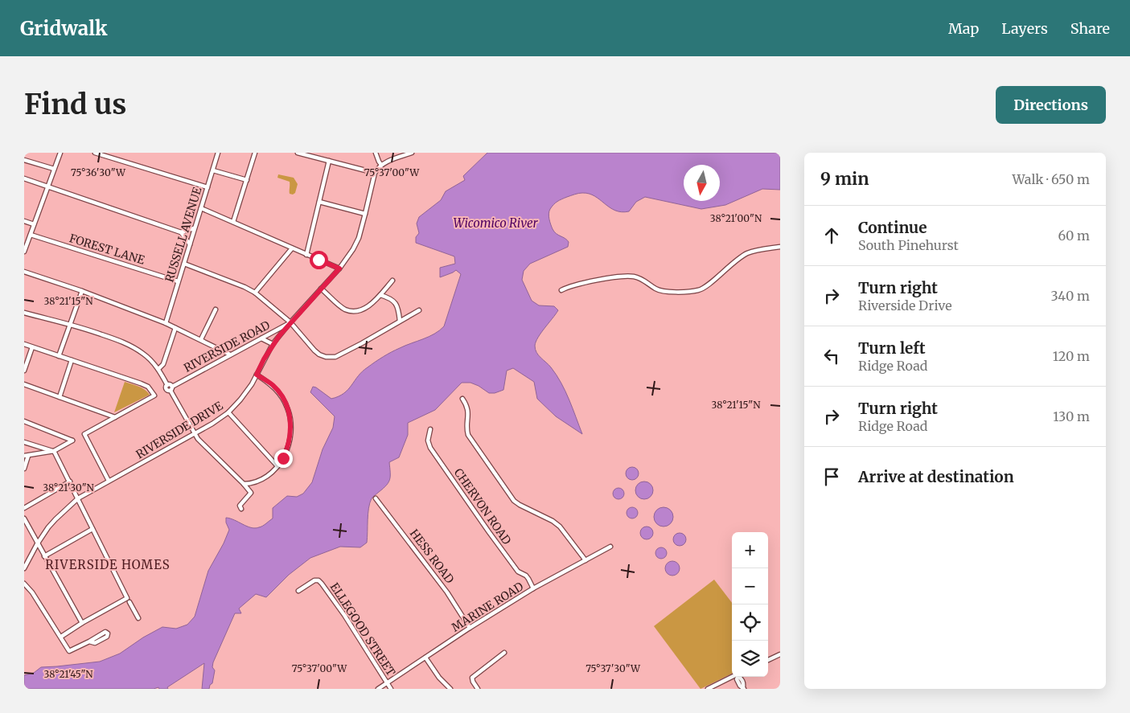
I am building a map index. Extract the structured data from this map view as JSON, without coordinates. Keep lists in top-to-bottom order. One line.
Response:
{"streets":{"street":["RUSSELL AVENUE","FOREST LANE","RIVERSIDE ROAD","RIVERSIDE DRIVE","CHERVON ROAD","HESS ROAD","MARINE ROAD","ELLEGOOD STREET"]},"crossings":[["RUSSELL AVENUE","FOREST LANE"],["RIVERSIDE ROAD","RIVERSIDE DRIVE"],["CHERVON ROAD","MARINE ROAD"],["HESS ROAD","MARINE ROAD"],["MARINE ROAD","ELLEGOOD STREET"]],"districts":["RIVERSIDE HOMES"],"water":["Wicomico River"],"north":"bottom","page":{"header":"Gridwalk","nav":["Map","Layers","Share"],"buttons":"Directions","title":"Find us","heading":["9 min","Walk · 650 m"],"list":[["Continue","South Pinehurst","60 m"],["Turn right","Riverside Drive","340 m"],["Turn left","Ridge Road","120 m"],["Turn right","Ridge Road","130 m"],"Arrive at destination"],"map_buttons":["+","−"]},"coordinates":["75°36'30\"W","75°37'00\"W","38°21'00\"N","38°21'15\"N","38°21'30\"N","75°37'30\"W","38°21'45\"N"]}
